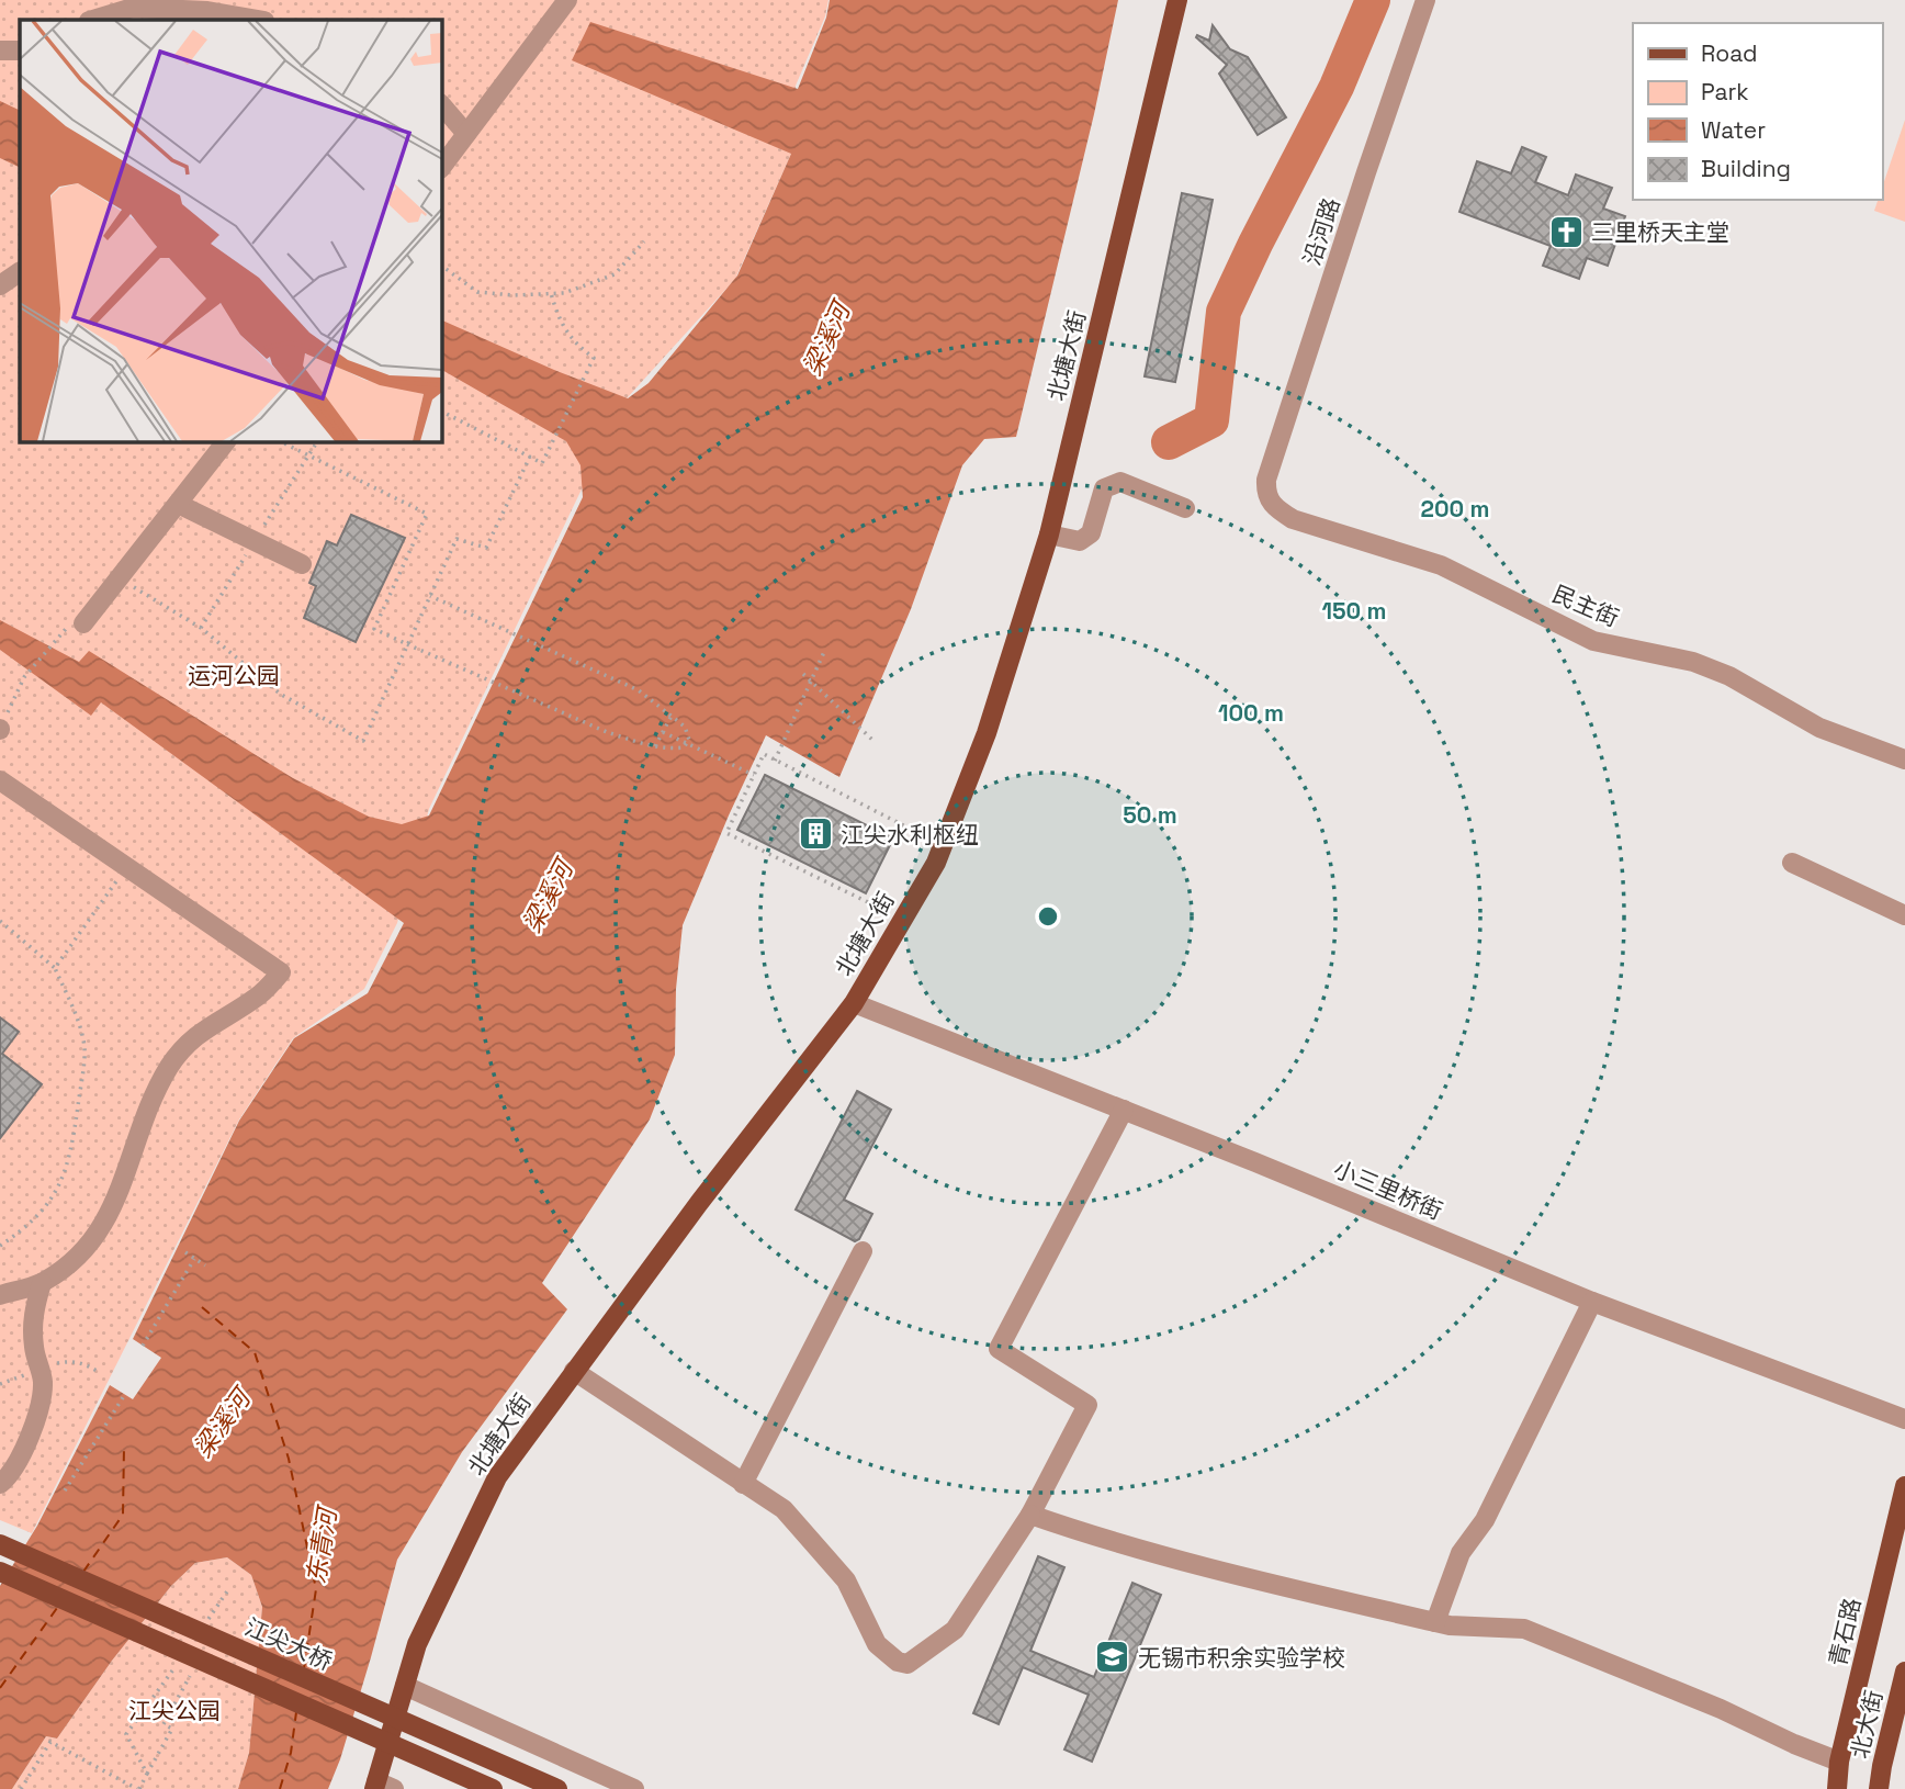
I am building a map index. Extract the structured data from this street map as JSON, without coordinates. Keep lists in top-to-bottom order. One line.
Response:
{"streets":{"main road":["北塘大街","青石路","江尖大桥","北大街"],"street":["沿河路","民主街","小三里桥街"]},"crossings":[["沿河路","民主街"],["北塘大街","小三里桥街"]],"water":["梁溪河","东青河"],"parks":["运河公园","江尖公园"],"places":{"church":["三里桥天主堂"],"building":["江尖水利枢纽"],"school or university":["无锡市积余实验学校"]},"legend":["Road","Park","Water","Building"],"rings":["200 m","150 m","100 m","50 m"]}
